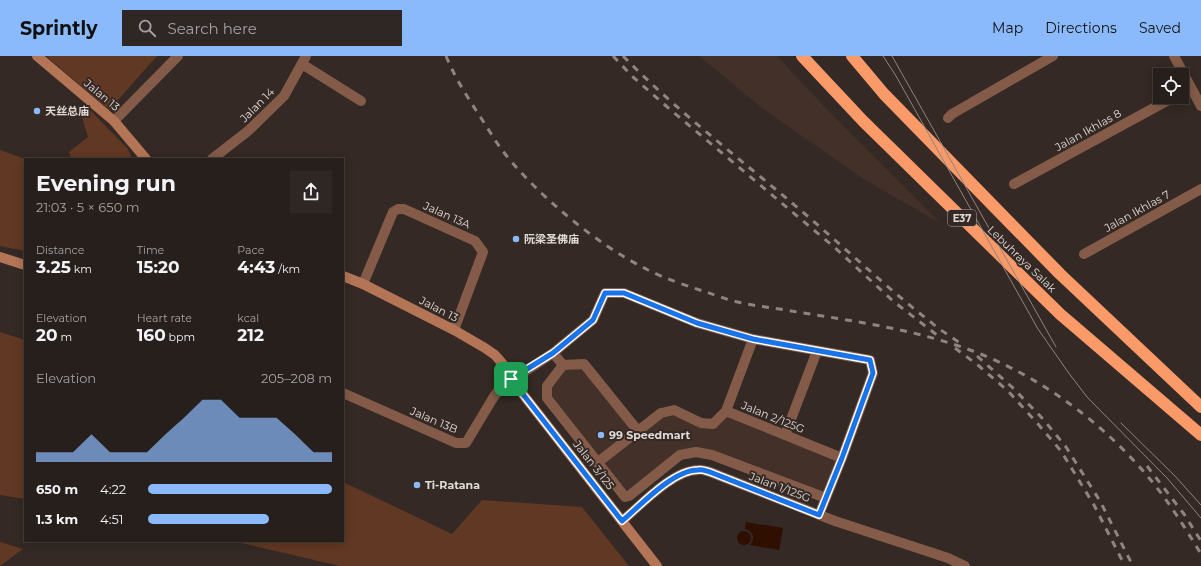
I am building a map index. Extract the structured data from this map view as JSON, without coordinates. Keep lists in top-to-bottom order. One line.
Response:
{"streets":{"highway":["E37","Lebuhraya Salak"],"street":["Jalan 13","Jalan 14","Jalan Ikhlas 8","Jalan Ikhlas 7","Jalan 13A","Jalan 2/125G","Jalan 13B","Jalan 3/125","Jalan 1/125G"]},"crossings":[["Jalan 13","Jalan 13A"],["Jalan 13","Jalan 13B"],["Jalan 13","Jalan 3/125"],["Jalan 13B","Jalan 3/125"],["Jalan 3/125","Jalan 1/125G"]],"places":["天丝总庙","阮梁圣佛庙","99 Speedmart","Ti-Ratana"],"page":{"header":"Sprintly","search":"Search here","nav":["Map","Directions","Saved"],"heading":["Evening run","21:03 · 5 × 650 m"],"stats":[["Distance","3.25 km"],["Time","15:20"],["Pace","4:43 /km"],["Elevation","20 m"],["Heart rate","160 bpm"],["kcal","212"]],"chart":["Elevation","205–208 m"],"list":[{"name":"650 m","note":"4:22"},{"name":"1.3 km","note":"4:51"}]}}
